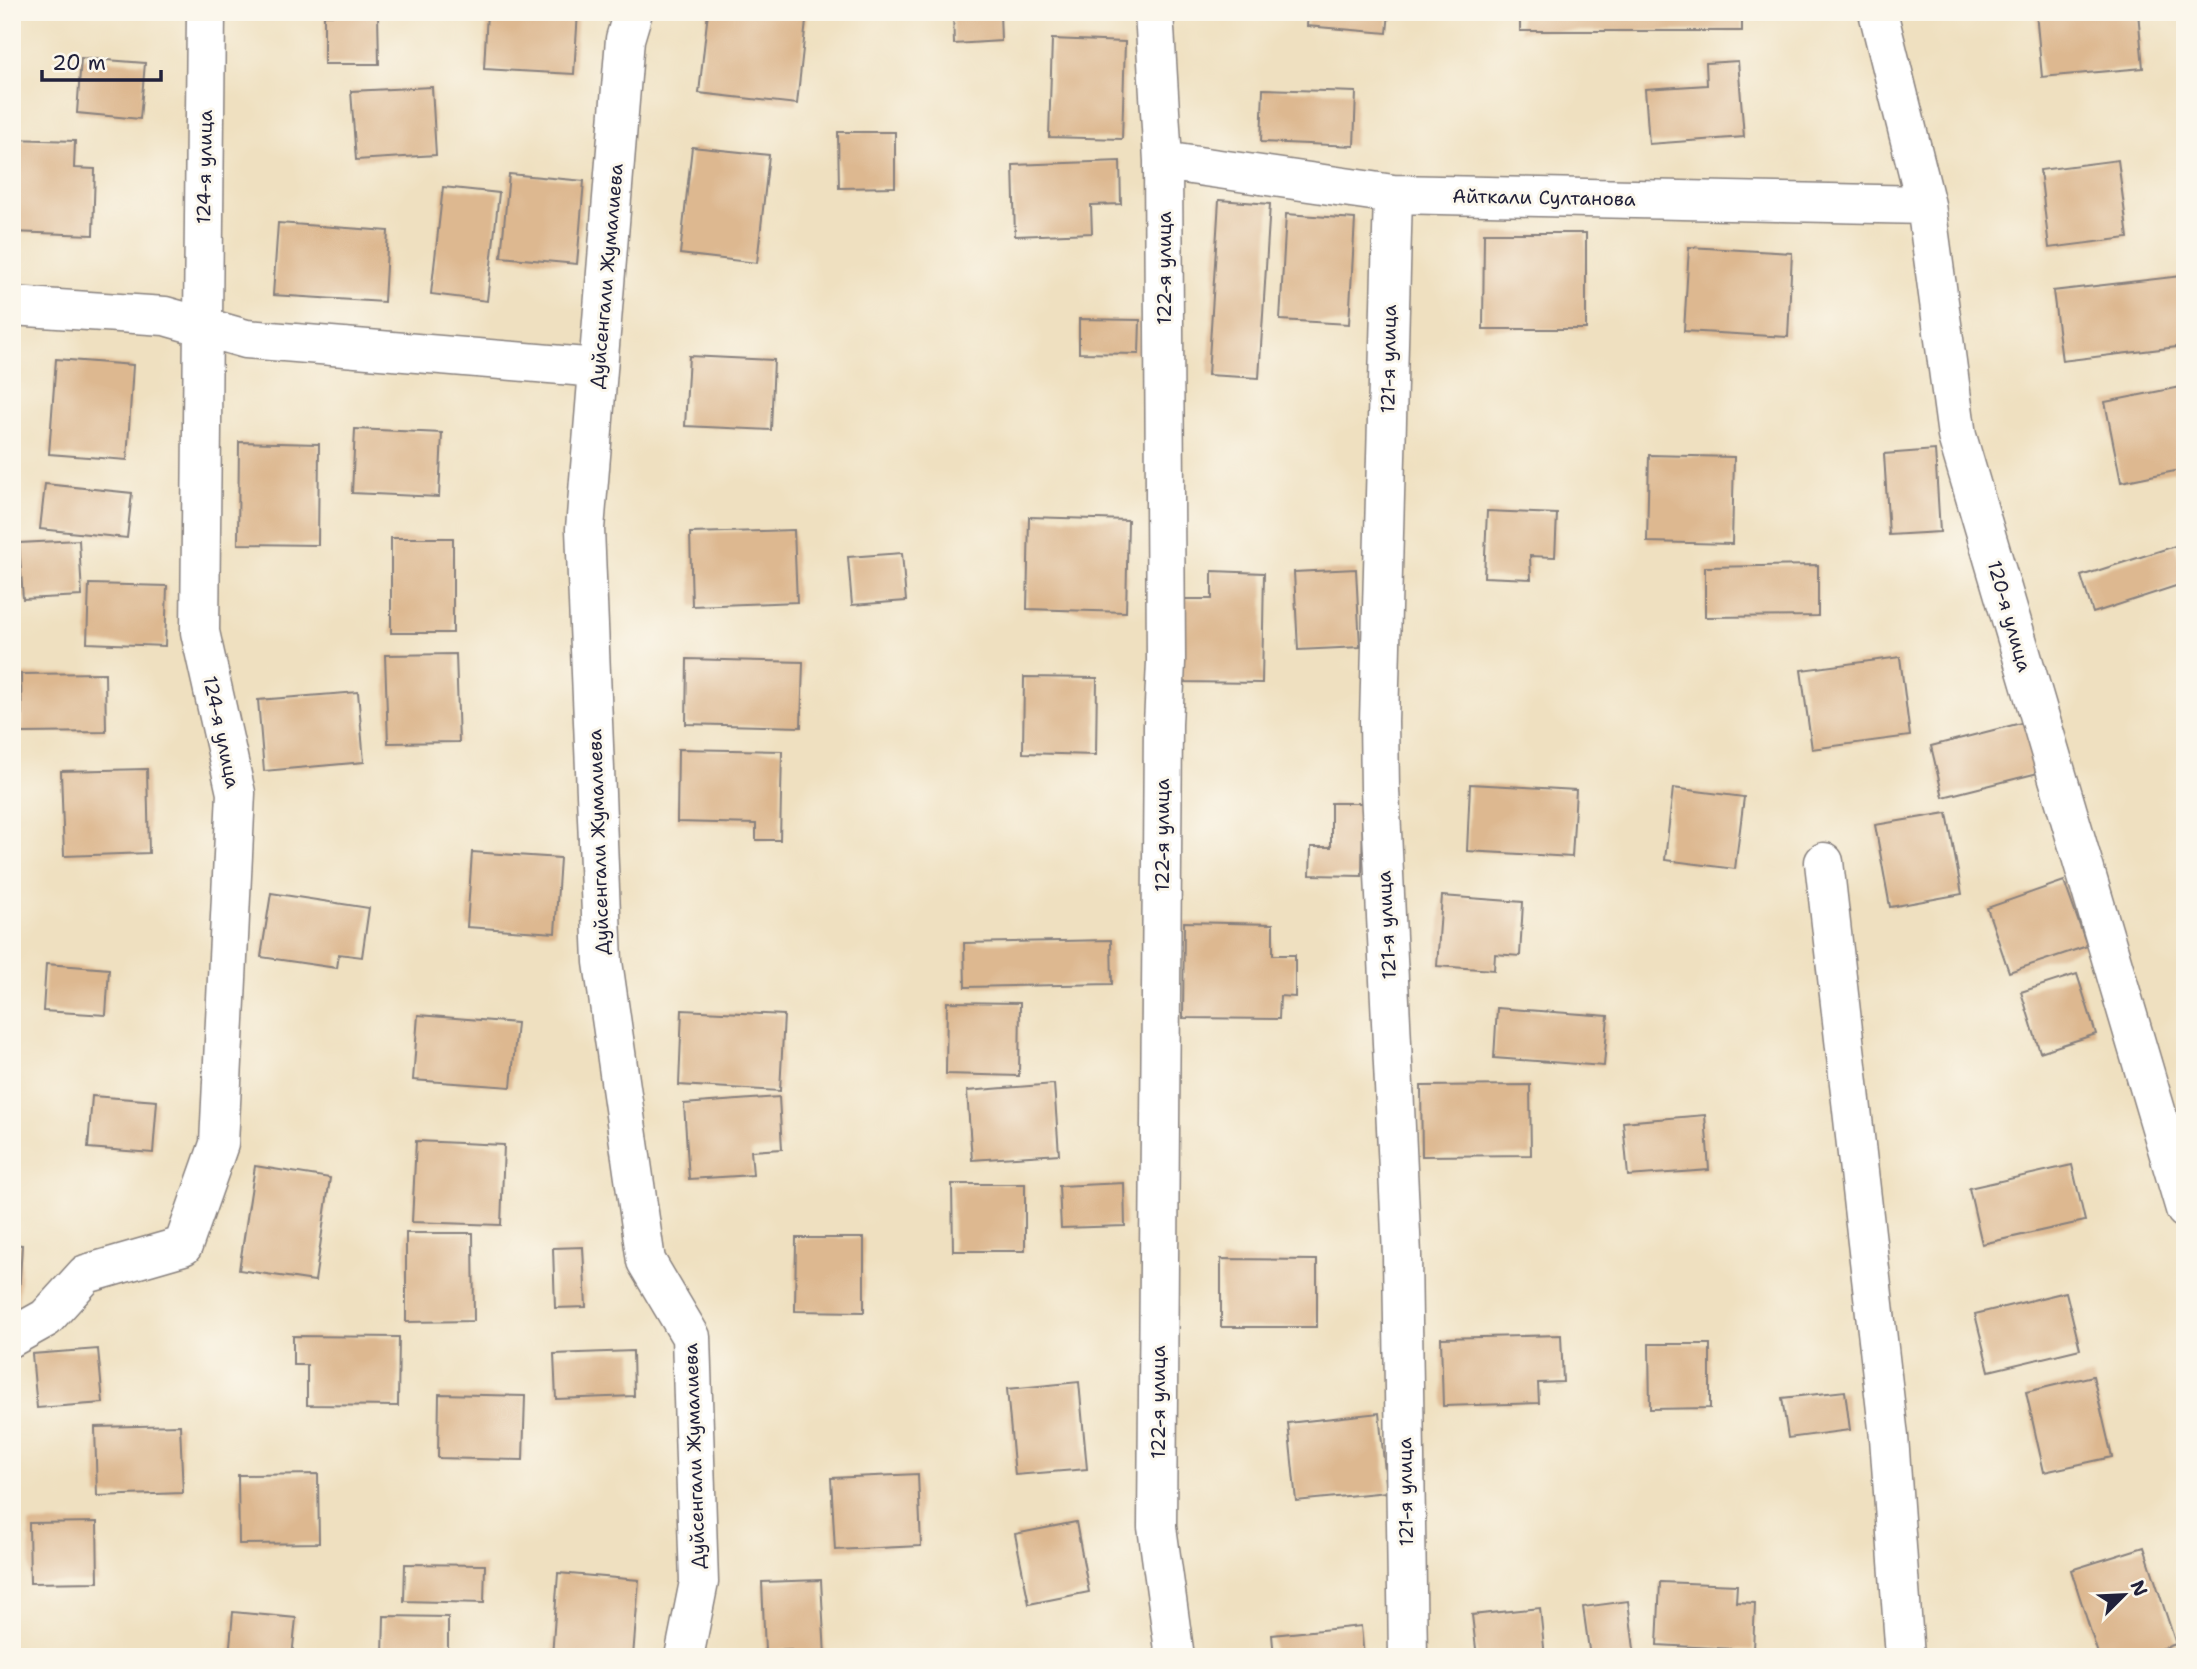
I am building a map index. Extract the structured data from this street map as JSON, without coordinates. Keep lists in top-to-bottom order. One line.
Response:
{"streets":{"street":["124-я улица","Айткали Султанова","122-я улица","Дуйсенгали Жумалиева","121-я улица","120-я улица"]},"crossings":[["Айткали Султанова","122-я улица"],["Айткали Султанова","121-я улица"],["Айткали Султанова","120-я улица"]],"scale_bar":"20 m","north":"top right"}
